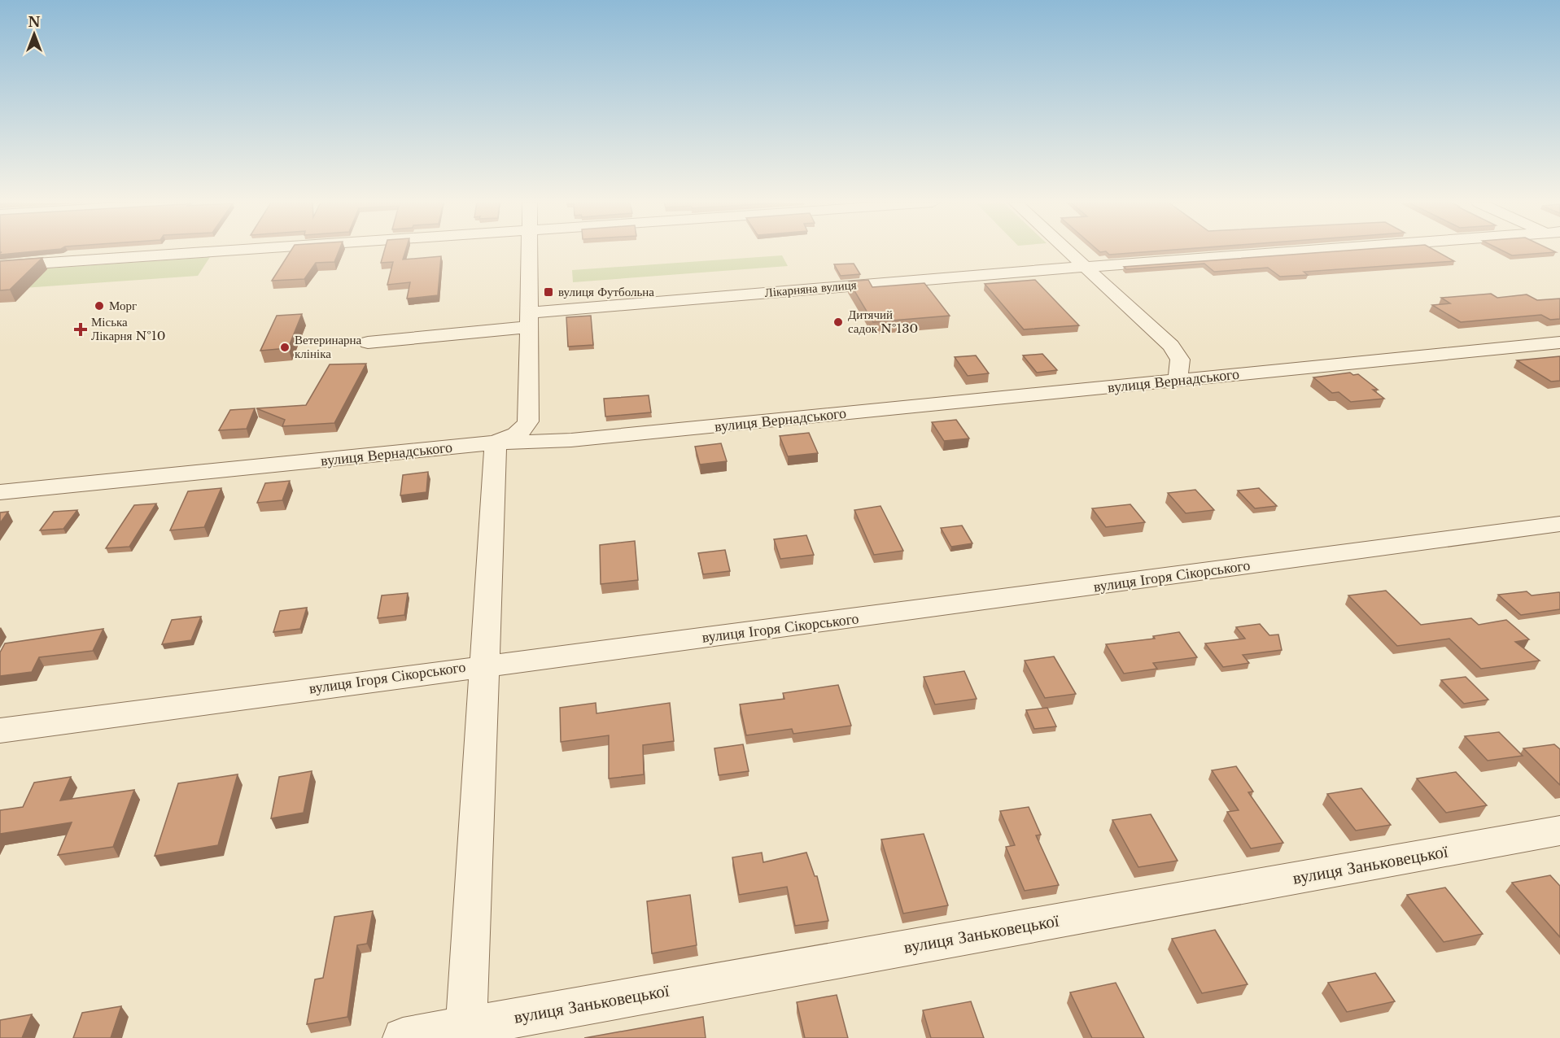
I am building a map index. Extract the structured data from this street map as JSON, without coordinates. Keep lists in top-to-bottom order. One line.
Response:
{"streets":{"street":["Лікарняна вулиця","вулиця Вернадського","вулиця Ігоря Сікорського","вулиця Заньковецької"]},"places":{"transit":["вулиця Футбольна"],"other":["Морг","Дитячий садок №130","Ветеринарна клініка"],"health":["Міська Лікарня №10"]},"north":"top"}
